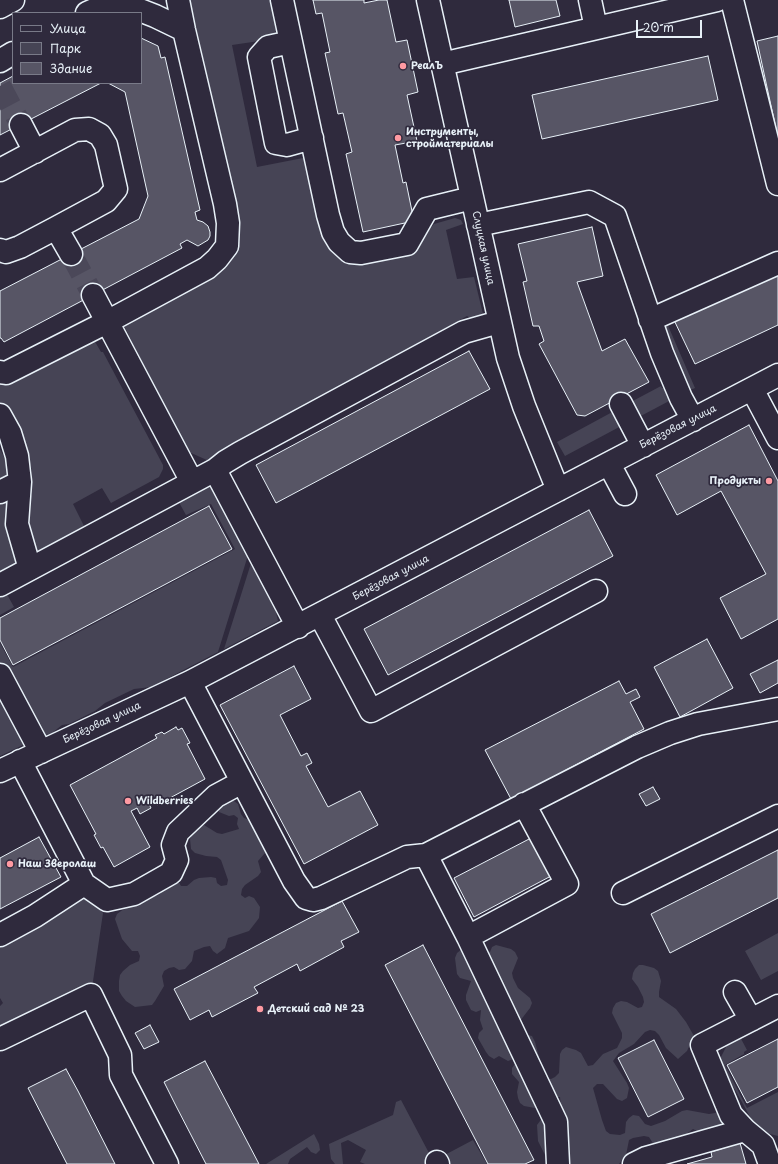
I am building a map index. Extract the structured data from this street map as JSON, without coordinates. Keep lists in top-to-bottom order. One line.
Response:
{"streets":{"street":["Слуцкая улица","Берёзовая улица"]},"crossings":[["Слуцкая улица","Берёзовая улица"]],"places":["РеалЪ","Инструменты, стройматериалы","Продукты","Wildberries","Наш Зверолаш","Детский сад № 23"],"legend":["Улица","Парк","Здание"],"scale_bar":"20 m"}
